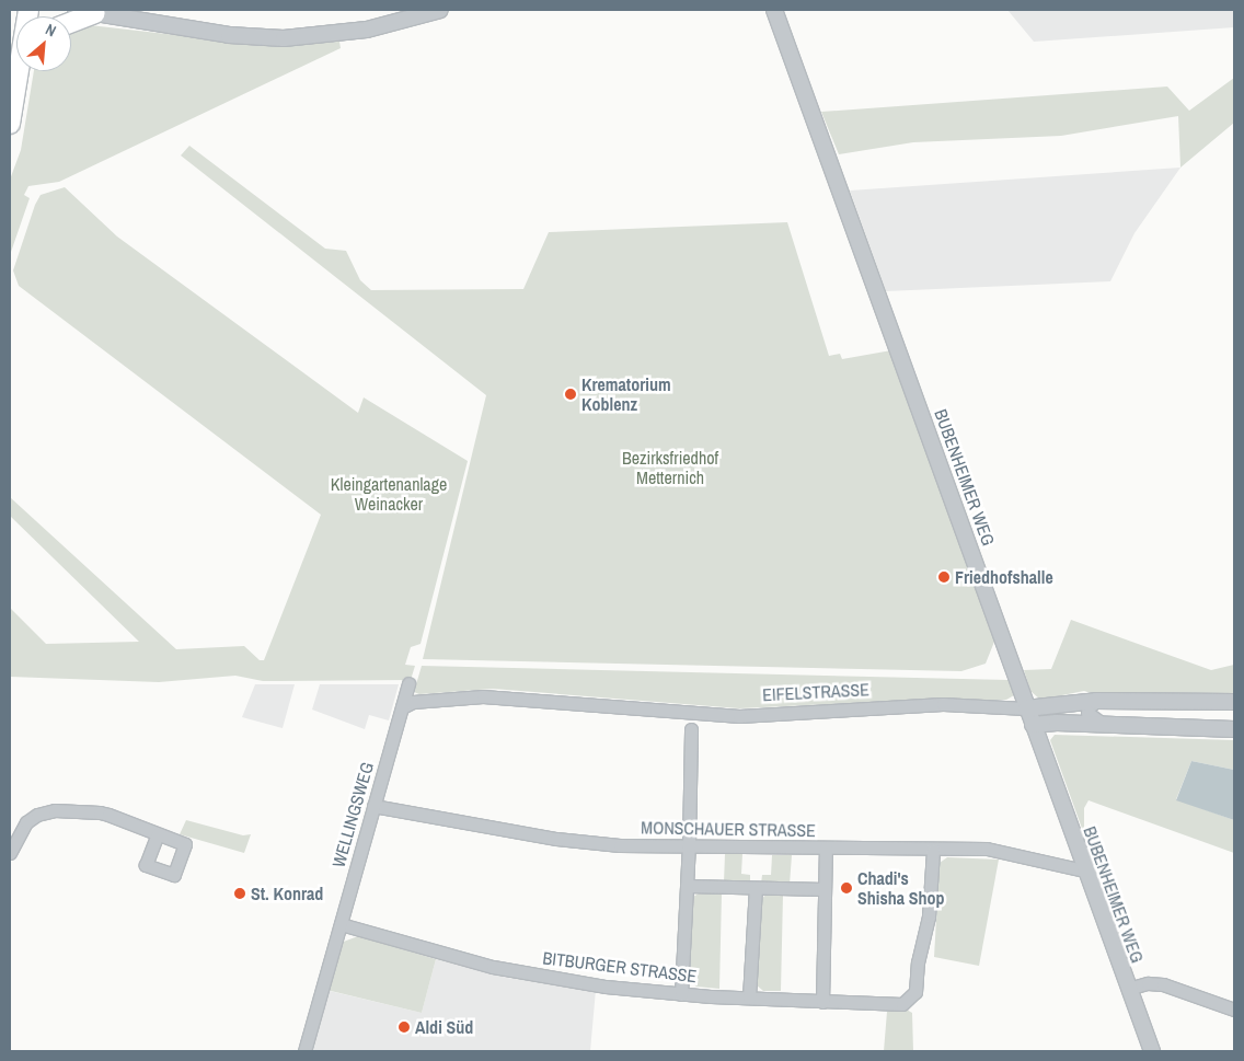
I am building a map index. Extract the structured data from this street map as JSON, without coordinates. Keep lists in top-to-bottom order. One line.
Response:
{"streets":{"street":["BUBENHEIMER WEG","EIFELSTRASSE","WELLINGSWEG","MONSCHAUER STRASSE","BITBURGER STRASSE"]},"crossings":[["BUBENHEIMER WEG","EIFELSTRASSE"],["BUBENHEIMER WEG","MONSCHAUER STRASSE"],["EIFELSTRASSE","WELLINGSWEG"],["WELLINGSWEG","MONSCHAUER STRASSE"],["WELLINGSWEG","BITBURGER STRASSE"],["MONSCHAUER STRASSE","BITBURGER STRASSE"]],"parks":["Bezirksfriedhof Metternich","Kleingartenanlage Weinacker"],"places":["Krematorium Koblenz","Friedhofshalle","Chadi's Shisha Shop","St. Konrad","Aldi Süd"],"north":"top right"}
